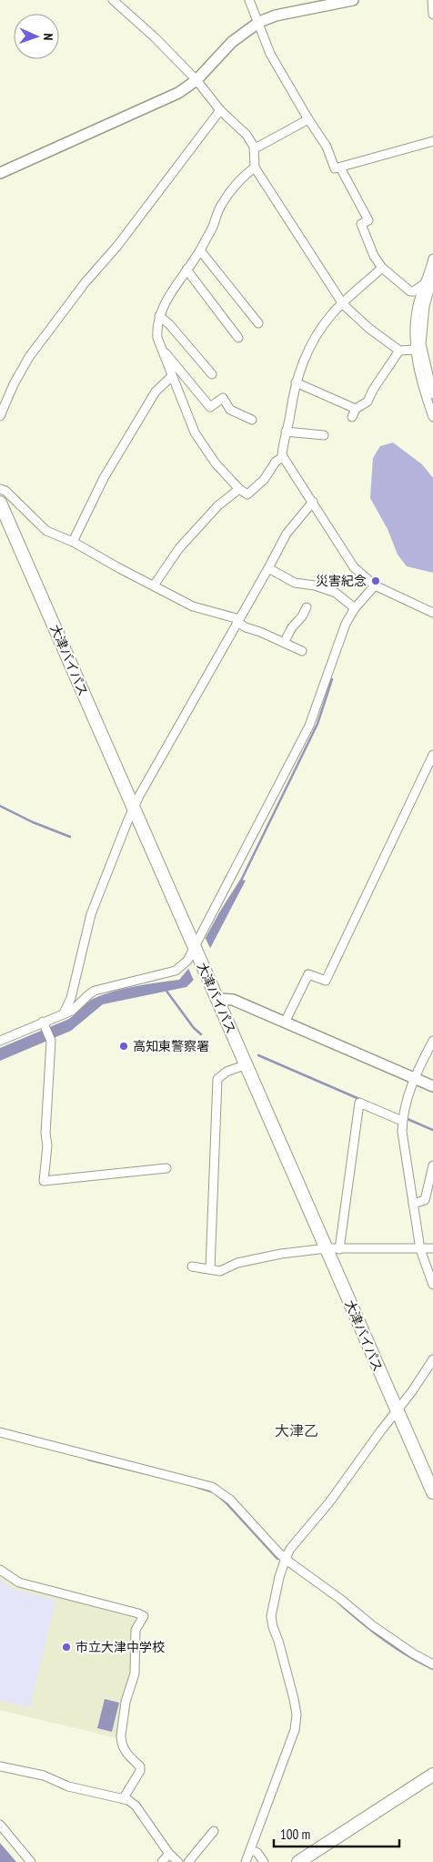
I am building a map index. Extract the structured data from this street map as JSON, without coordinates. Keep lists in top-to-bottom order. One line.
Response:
{"streets":{"main road":["大津バイパス"]},"districts":["大津乙"],"places":["災害紀念","高知東警察署","市立大津中学校"],"scale_bar":"100 m","north":"right"}
